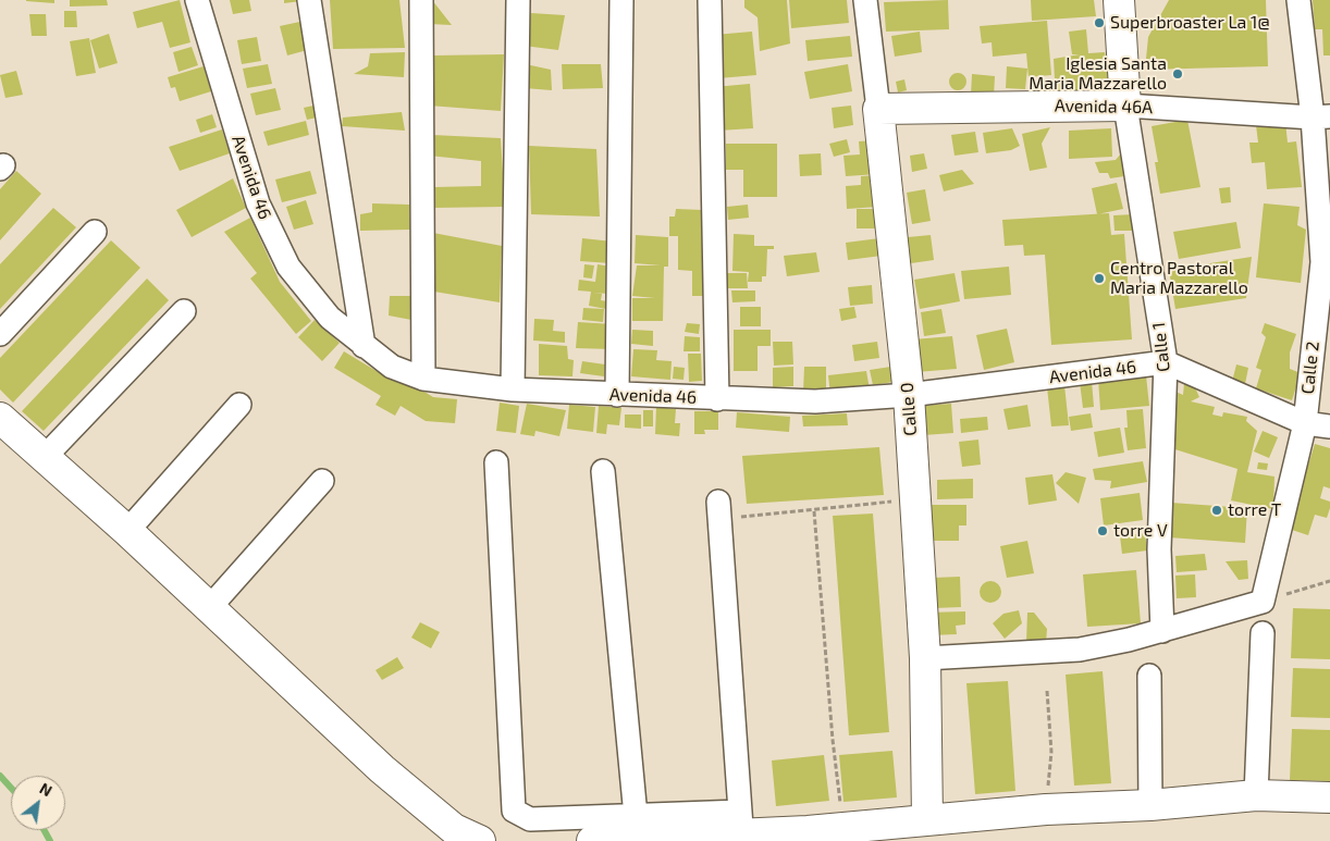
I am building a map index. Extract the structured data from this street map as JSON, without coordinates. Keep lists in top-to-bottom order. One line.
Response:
{"streets":{"street":["Avenida 46A","Avenida 46","Calle 1","Calle 2","Calle 0"]},"crossings":[["Avenida 46A","Calle 1"],["Avenida 46A","Calle 2"],["Avenida 46A","Calle 0"],["Avenida 46","Calle 1"],["Avenida 46","Calle 0"]],"places":["Superbroaster La 1@","Iglesia Santa Maria Mazzarello","Centro Pastoral Maria Mazzarello","torre T","torre V"],"north":"top right"}
